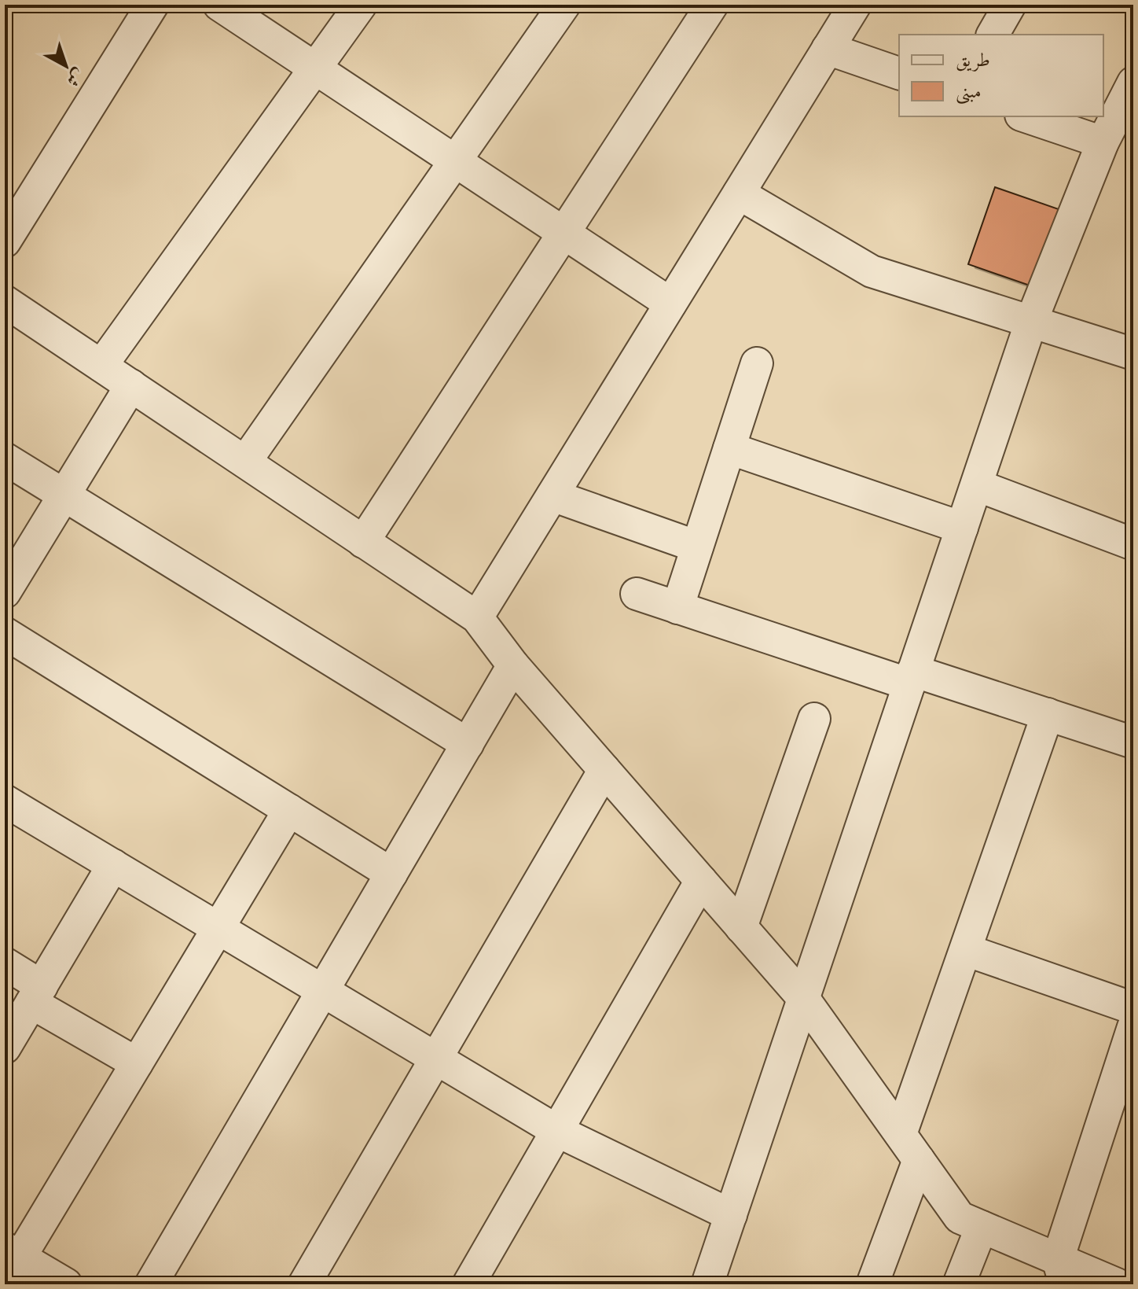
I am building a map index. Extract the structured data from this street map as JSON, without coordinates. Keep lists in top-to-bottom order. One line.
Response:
{"legend":["طريق","مبنى"],"north":"bottom right"}
